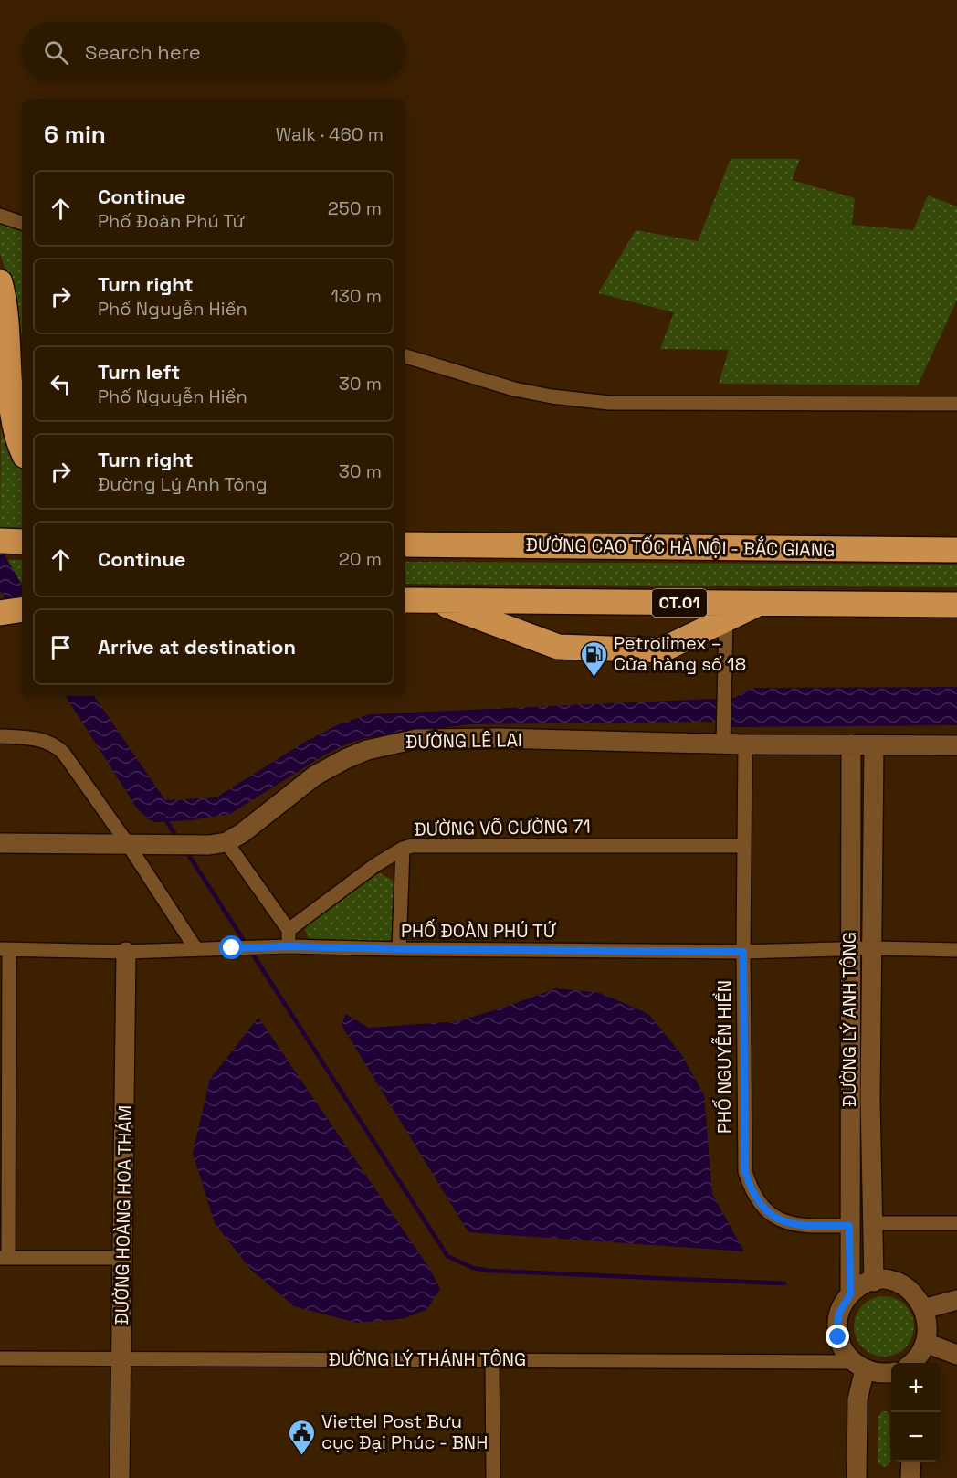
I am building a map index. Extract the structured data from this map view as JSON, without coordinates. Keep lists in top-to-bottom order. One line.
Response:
{"streets":{"highway":["ĐƯỜNG CAO TỐC HÀ NỘI - BẮC GIANG","CT.01"],"street":["ĐƯỜNG LÊ LAI","ĐƯỜNG VÕ CƯỜNG 71","PHỐ ĐOÀN PHÚ TỨ","ĐƯỜNG LÝ ANH TÔNG","PHỐ NGUYỄN HIỀN","ĐƯỜNG HOÀNG HOA THÁM","ĐƯỜNG LÝ THÁNH TÔNG"]},"crossings":[["ĐƯỜNG LÊ LAI","ĐƯỜNG LÝ ANH TÔNG"],["ĐƯỜNG LÊ LAI","PHỐ NGUYỄN HIỀN"],["ĐƯỜNG VÕ CƯỜNG 71","PHỐ NGUYỄN HIỀN"],["PHỐ ĐOÀN PHÚ TỨ","ĐƯỜNG LÝ ANH TÔNG"],["PHỐ ĐOÀN PHÚ TỨ","PHỐ NGUYỄN HIỀN"],["PHỐ ĐOÀN PHÚ TỨ","ĐƯỜNG HOÀNG HOA THÁM"],["ĐƯỜNG LÝ ANH TÔNG","PHỐ NGUYỄN HIỀN"],["ĐƯỜNG HOÀNG HOA THÁM","ĐƯỜNG LÝ THÁNH TÔNG"]],"places":{"fuel station":["Petrolimex – Cửa hàng số 18"],"public building":["Viettel Post Bưu cục Đại Phúc - BNH"]},"page":{"search":"Search here","heading":["6 min","Walk · 460 m"],"list":[["Continue","Phố Đoàn Phú Tứ","250 m"],["Turn right","Phố Nguyễn Hiền","130 m"],["Turn left","Phố Nguyễn Hiền","30 m"],["Turn right","Đường Lý Anh Tông","30 m"],["Continue","20 m"],"Arrive at destination"],"map_buttons":["+","−"]}}
